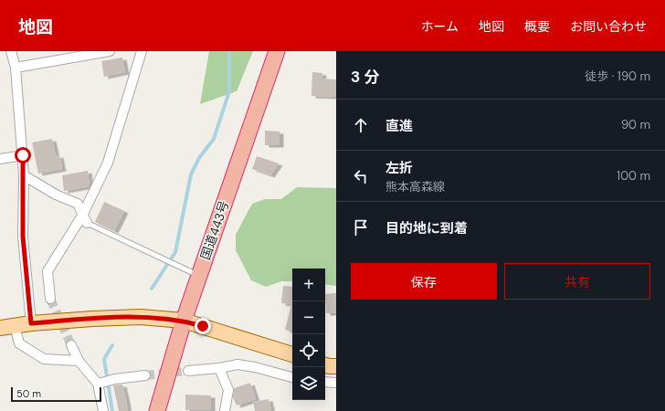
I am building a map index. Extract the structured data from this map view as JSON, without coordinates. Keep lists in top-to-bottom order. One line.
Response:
{"streets":{"highway":["国道443号"]},"scale_bar":"50 m","page":{"header":"地図","nav":["ホーム","地図","概要","お問い合わせ"],"heading":["3 分","徒歩 · 190 m"],"list":[["直進","90 m"],["左折","熊本高森線","100 m"],"目的地に到着"],"buttons":["保存","共有"],"map_buttons":["+","−"],"scale":"50 m"}}
